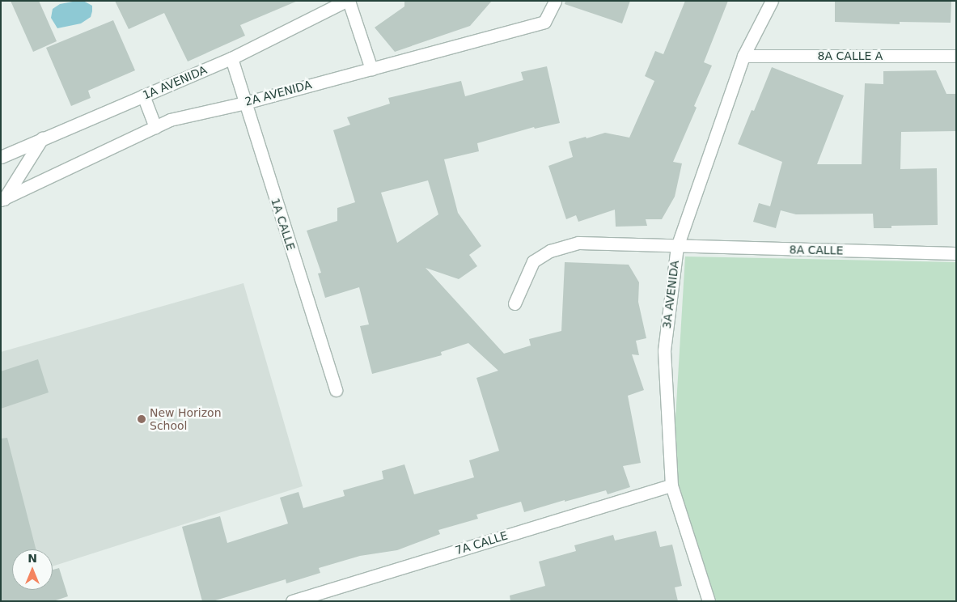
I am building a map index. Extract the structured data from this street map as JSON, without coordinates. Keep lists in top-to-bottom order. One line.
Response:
{"streets":{"street":["8A CALLE A","1A AVENIDA","2A AVENIDA","1A CALLE","8A CALLE","3A AVENIDA","7A CALLE"]},"crossings":[["8A CALLE A","3A AVENIDA"],["1A AVENIDA","1A CALLE"],["2A AVENIDA","1A CALLE"],["8A CALLE","3A AVENIDA"],["3A AVENIDA","7A CALLE"]],"places":["New Horizon School"],"north":"top"}
